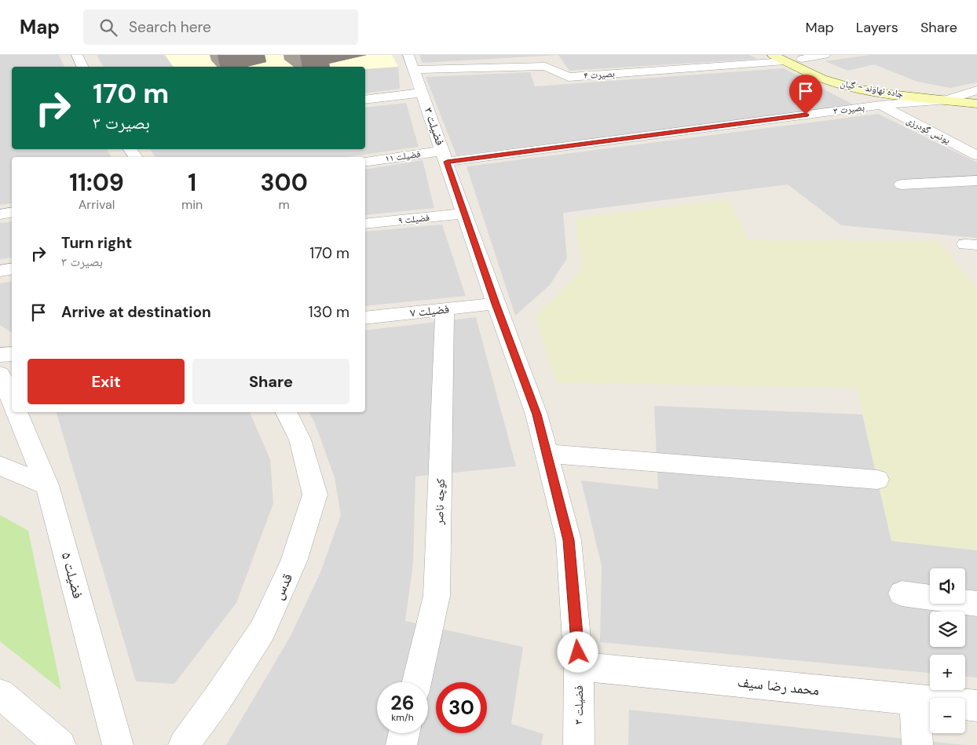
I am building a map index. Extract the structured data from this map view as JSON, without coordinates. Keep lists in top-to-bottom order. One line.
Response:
{"streets":{"main road":["جاده نهاوند - گیان"],"street":["بصیرت ۴","بصیرت ۳","فضیلت ۳","یونس گودرزی","فضیلت ۱۱","فضیلت ۹","فضیلت ۷","کوچه ناصر","فضیلت ۵","قدس","محمد رضا سیف"]},"crossings":[["بصیرت ۴","جاده نهاوند - گیان"],["بصیرت ۴","فضیلت ۳"],["جاده نهاوند - گیان","بصیرت ۳"],["بصیرت ۳","فضیلت ۳"],["بصیرت ۳","یونس گودرزی"],["بصیرت ۳","فضیلت ۱۱"],["فضیلت ۳","فضیلت ۱۱"],["فضیلت ۳","فضیلت ۹"],["فضیلت ۳","فضیلت ۷"],["فضیلت ۳","محمد رضا سیف"],["فضیلت ۷","کوچه ناصر"]],"page":{"header":"Map","search":"Search here","nav":["Map","Layers","Share"],"turn":["170 m","بصیرت ۳"],"eta":["11:09","Arrival","1","min","300","m"],"list":[{"name":"Turn right","note":"بصیرت ۳","value":"170 m"},{"name":"Arrive at destination","value":"130 m"}],"buttons":["Exit","Share"],"map_buttons":["+","−"],"speed":"26 km/h","limit":"30"}}
